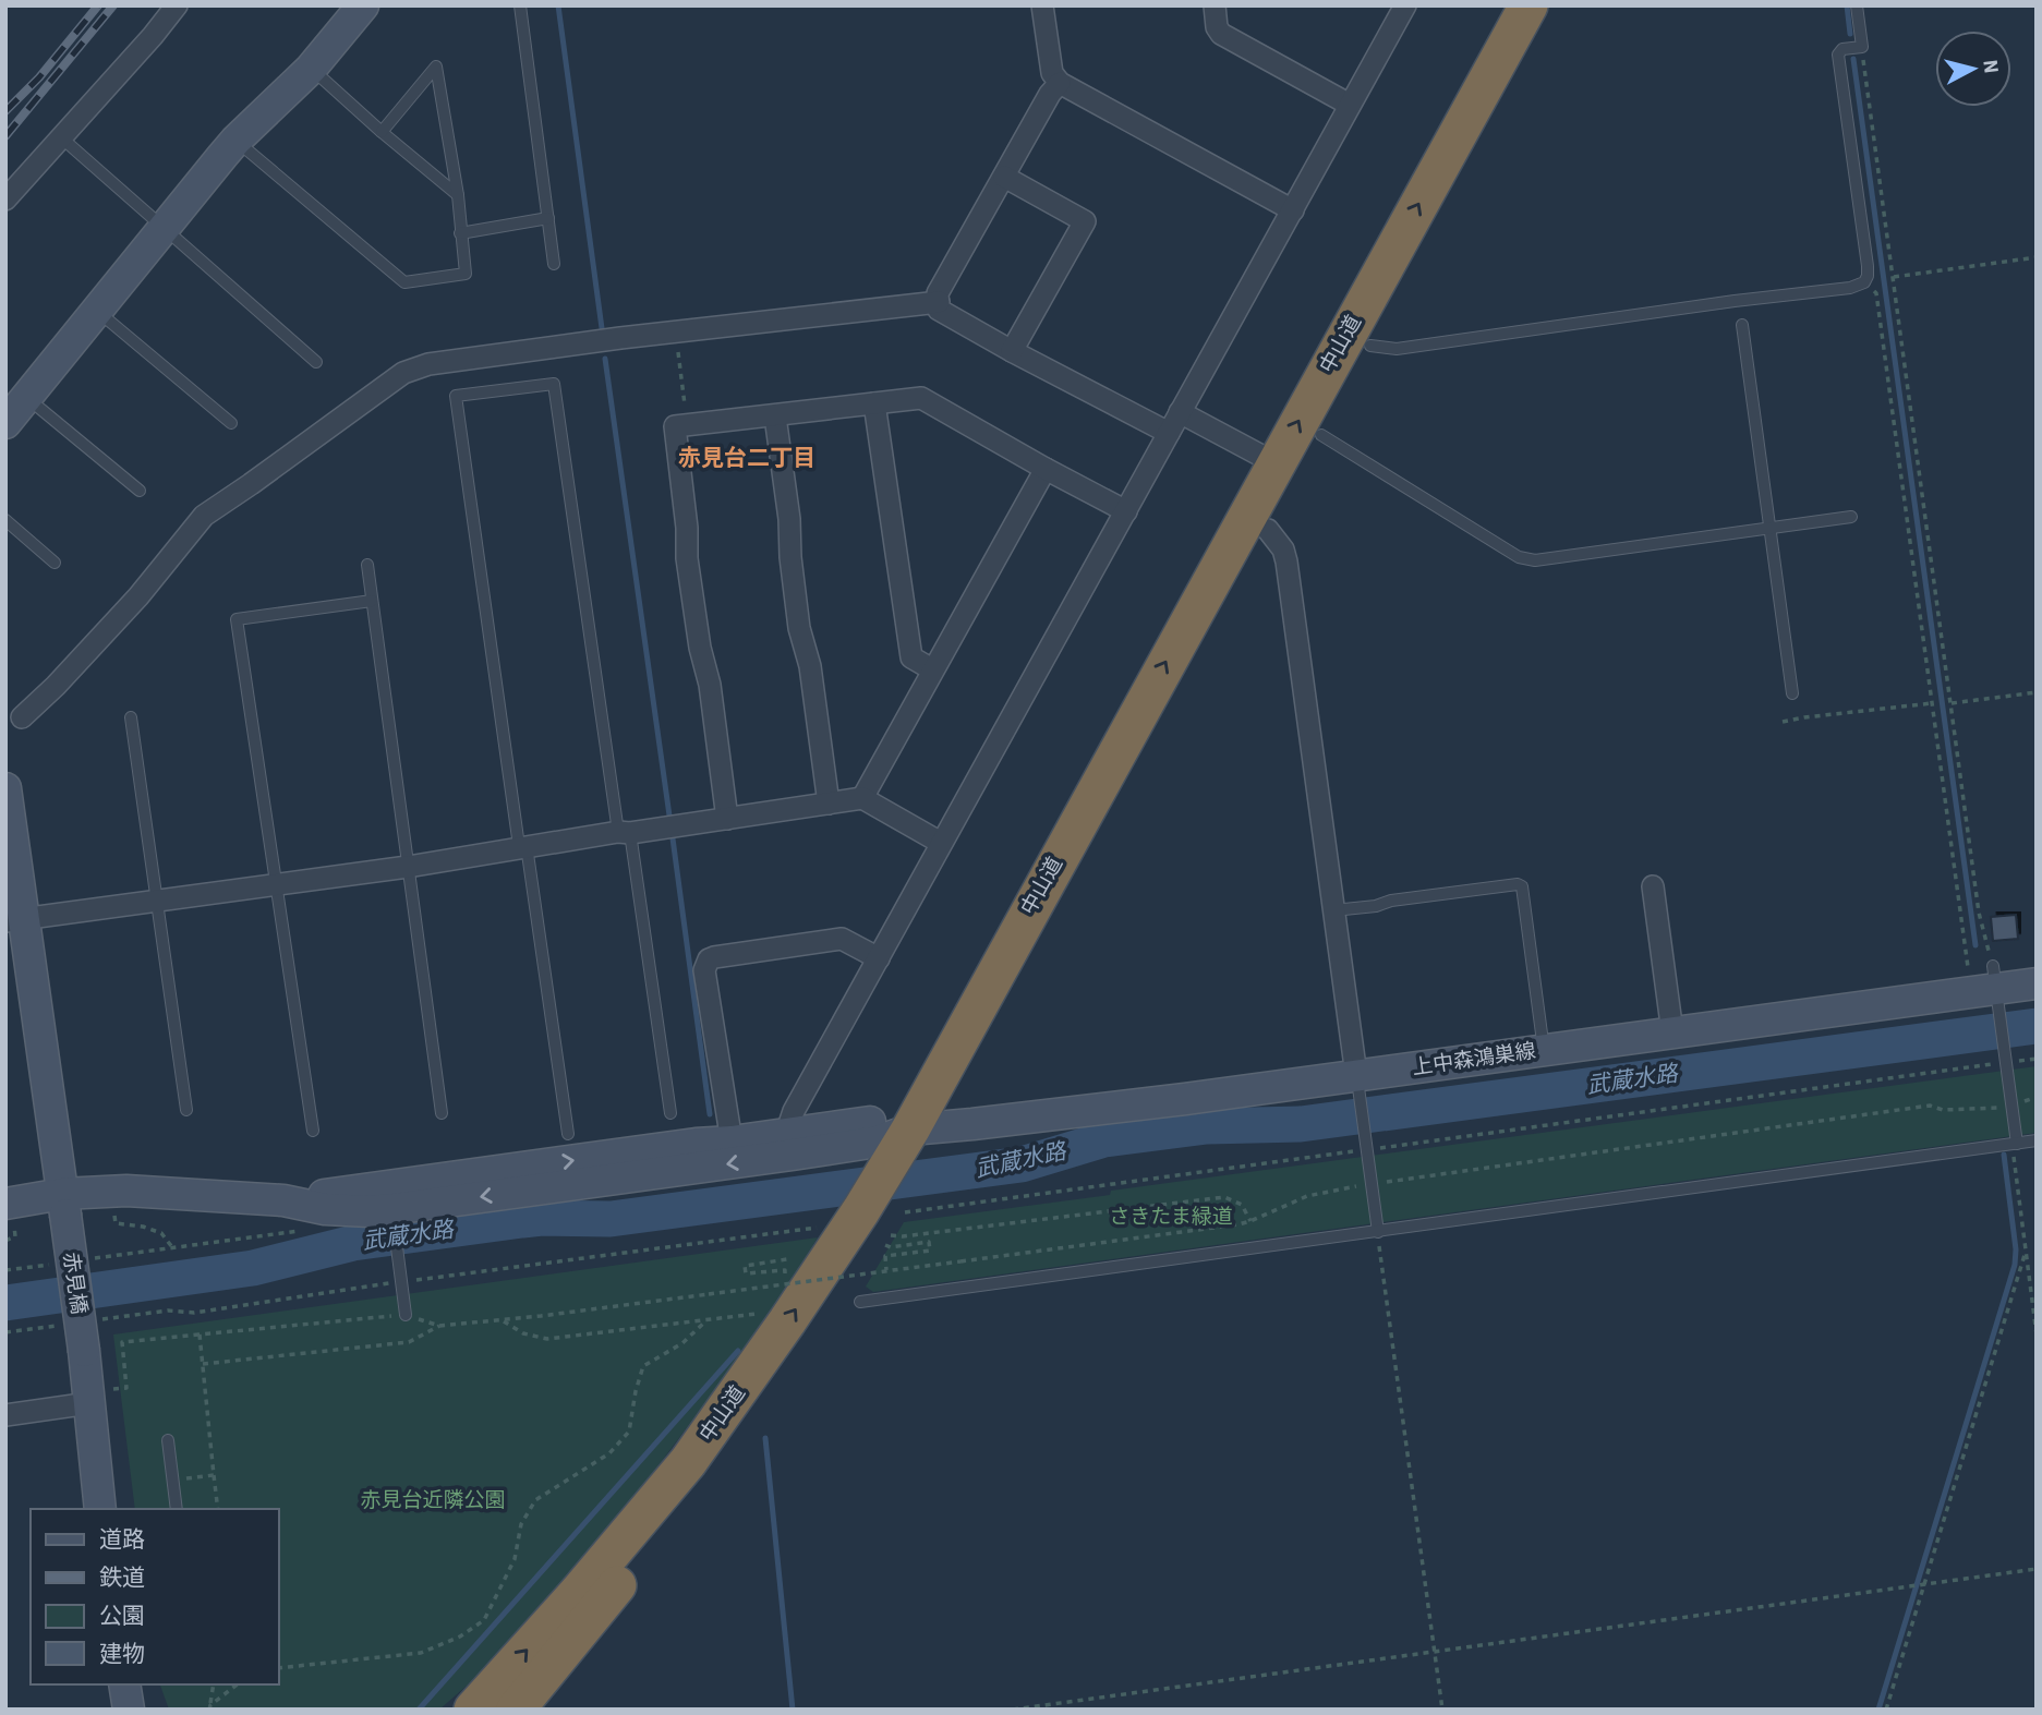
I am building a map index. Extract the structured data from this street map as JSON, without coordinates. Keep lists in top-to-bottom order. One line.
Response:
{"streets":{"highway":["中山道"],"street":["上中森鴻巣線","赤見橋"]},"crossings":[["中山道","上中森鴻巣線"]],"districts":["赤見台二丁目"],"water":["武蔵水路"],"parks":["さきたま緑道","赤見台近隣公園"],"legend":["道路","鉄道","公園","建物"],"north":"right"}
